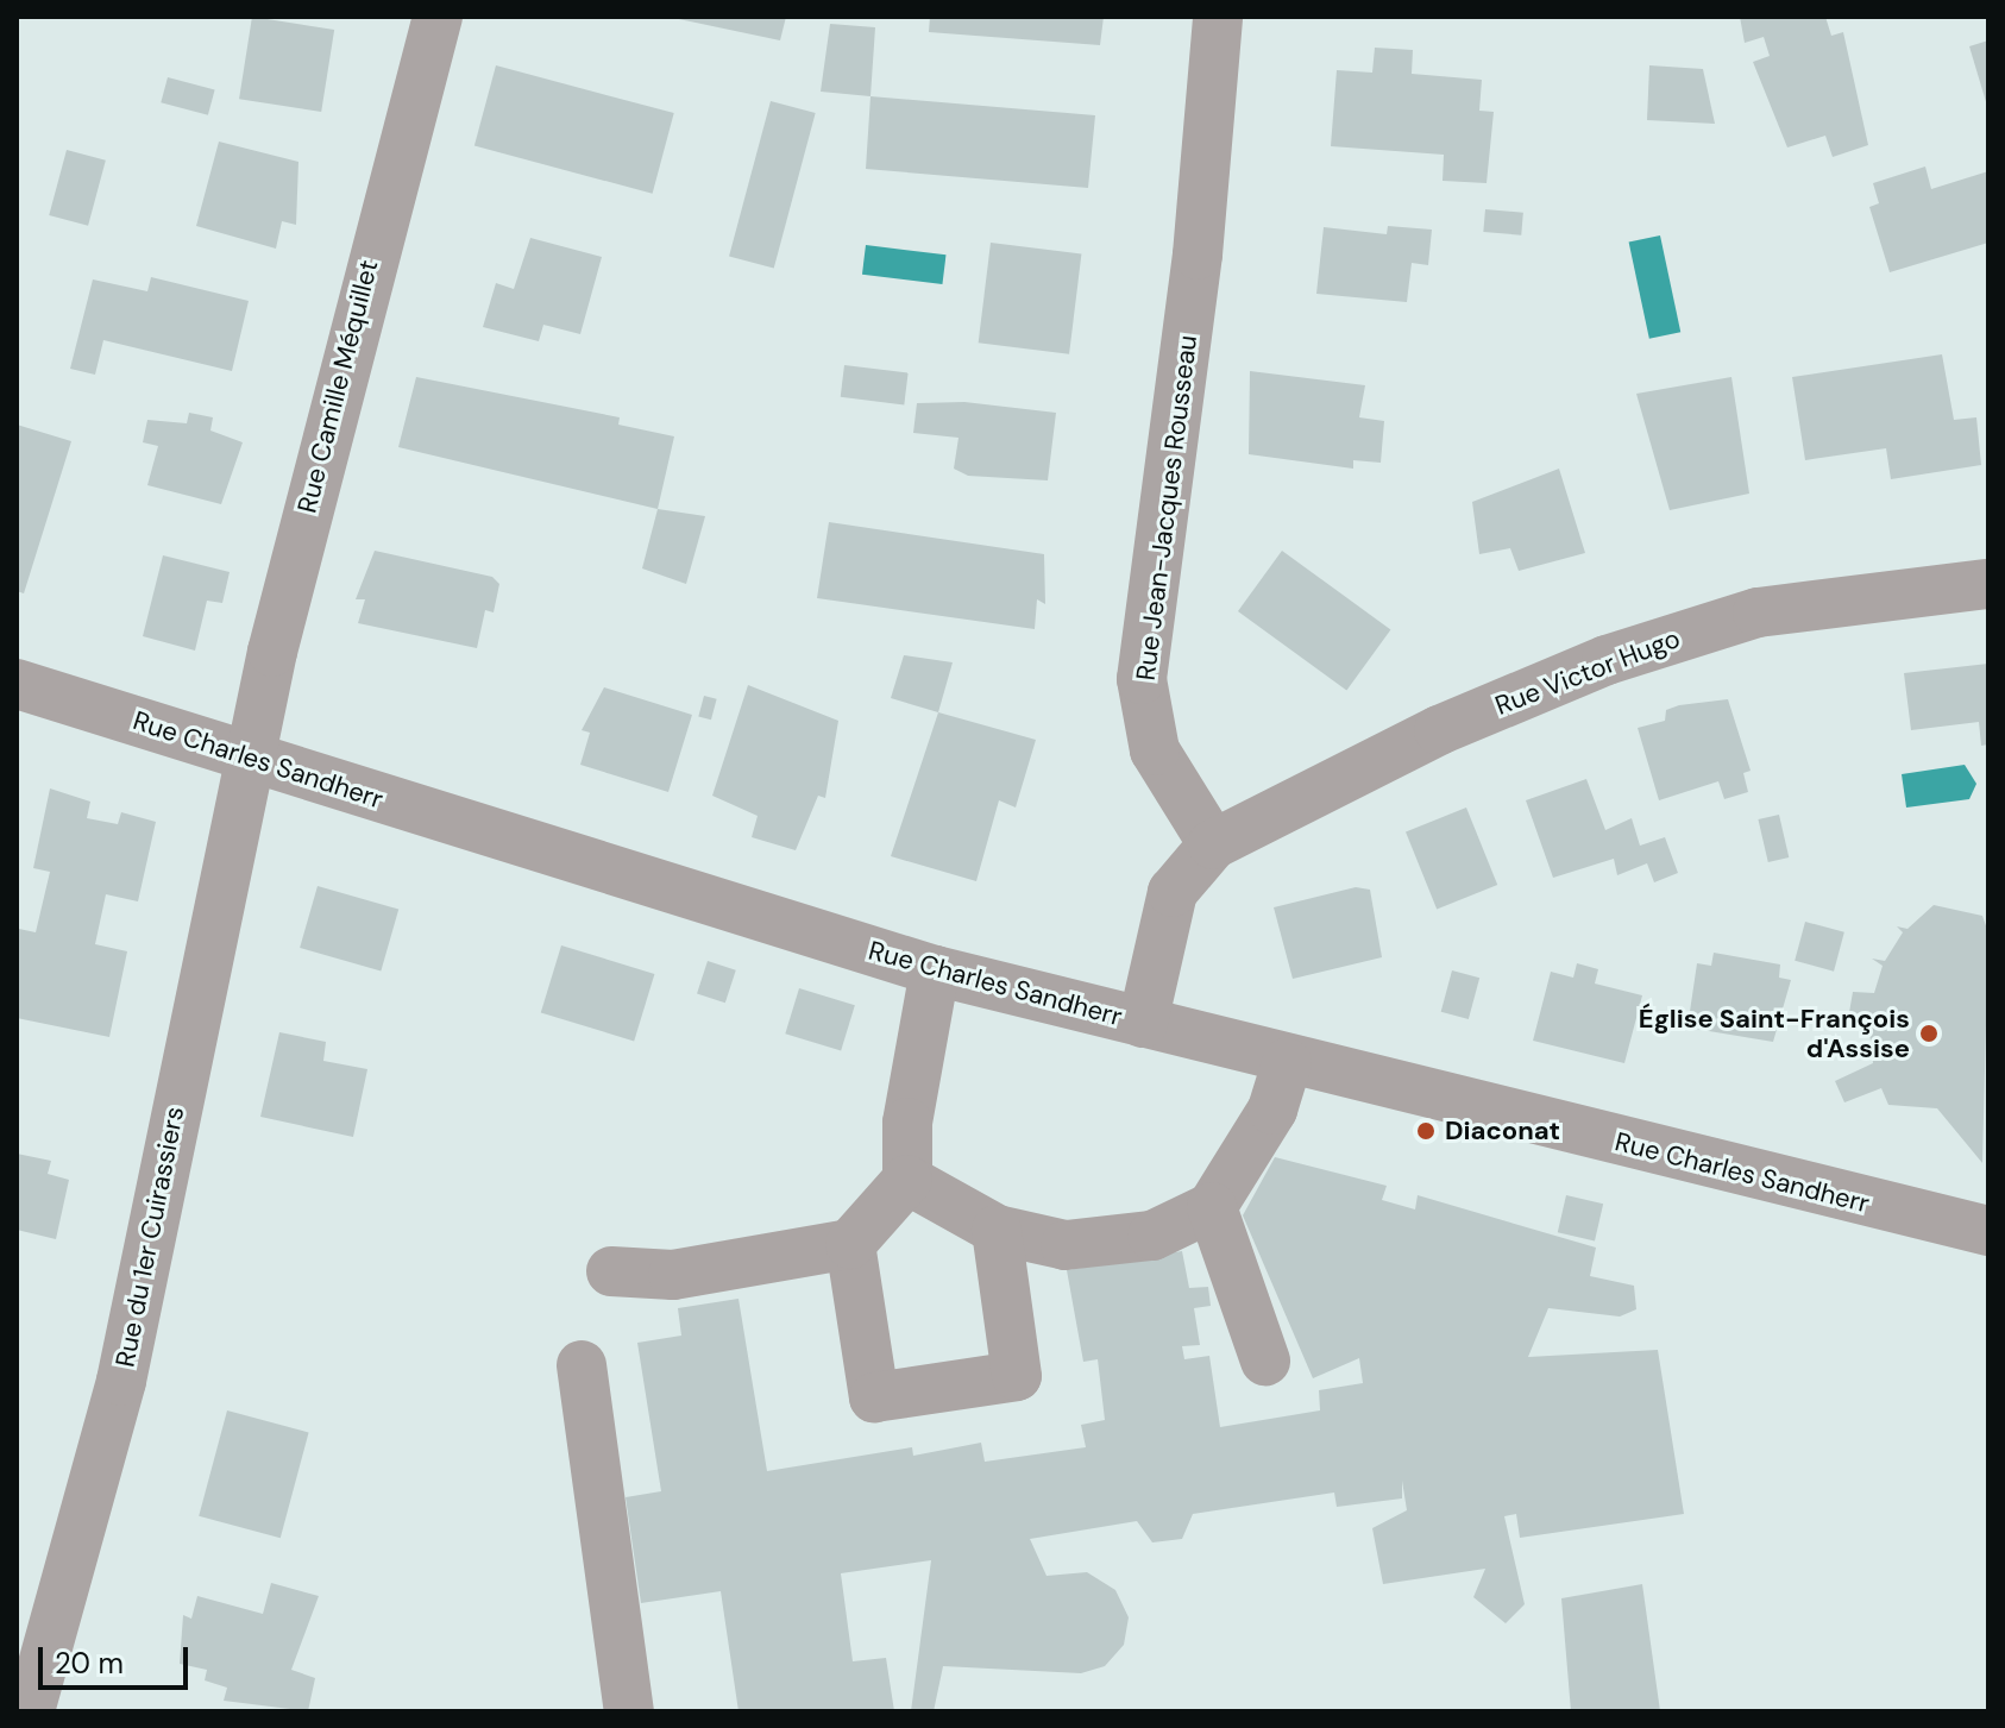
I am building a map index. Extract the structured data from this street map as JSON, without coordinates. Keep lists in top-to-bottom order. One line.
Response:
{"streets":{"street":["Rue Camille Méquillet","Rue Jean-Jacques Rousseau","Rue Victor Hugo","Rue Charles Sandherr","Rue du 1er Cuirassiers"]},"crossings":[["Rue Camille Méquillet","Rue Charles Sandherr"],["Rue Camille Méquillet","Rue du 1er Cuirassiers"],["Rue Jean-Jacques Rousseau","Rue Victor Hugo"],["Rue Charles Sandherr","Rue du 1er Cuirassiers"]],"places":["Église Saint-François d'Assise","Diaconat"],"scale_bar":"20 m"}
